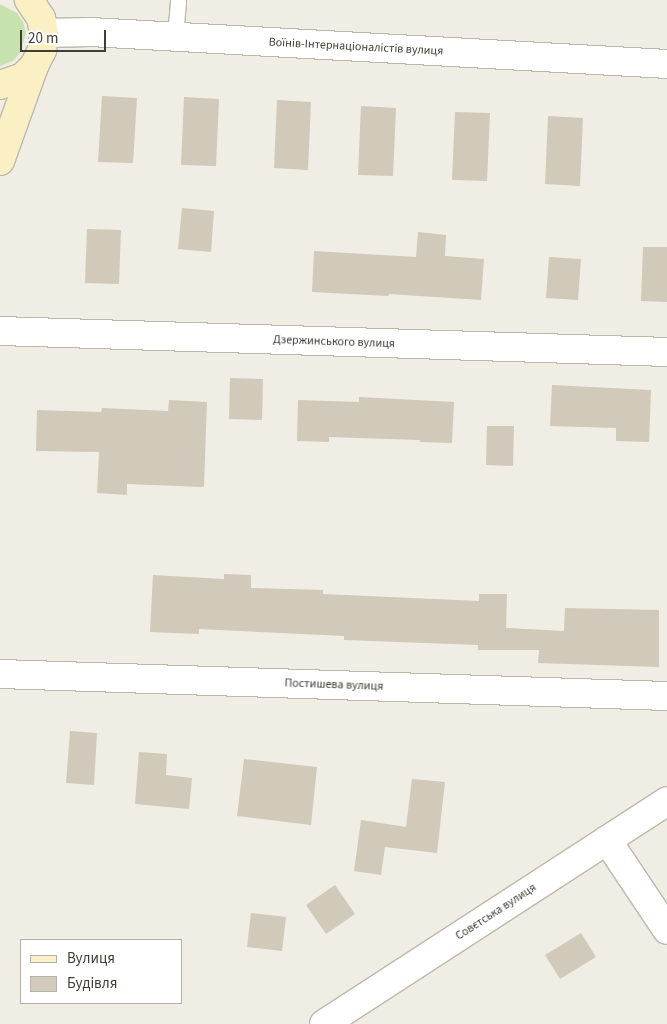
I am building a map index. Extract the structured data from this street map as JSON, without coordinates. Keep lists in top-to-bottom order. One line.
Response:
{"streets":{"street":["Воїнів-Інтернаціоналістів вулиця","Дзержинського вулиця","Постишева вулиця","Совєтська вулиця"]},"legend":["Вулиця","Будівля"],"scale_bar":"20 m"}
